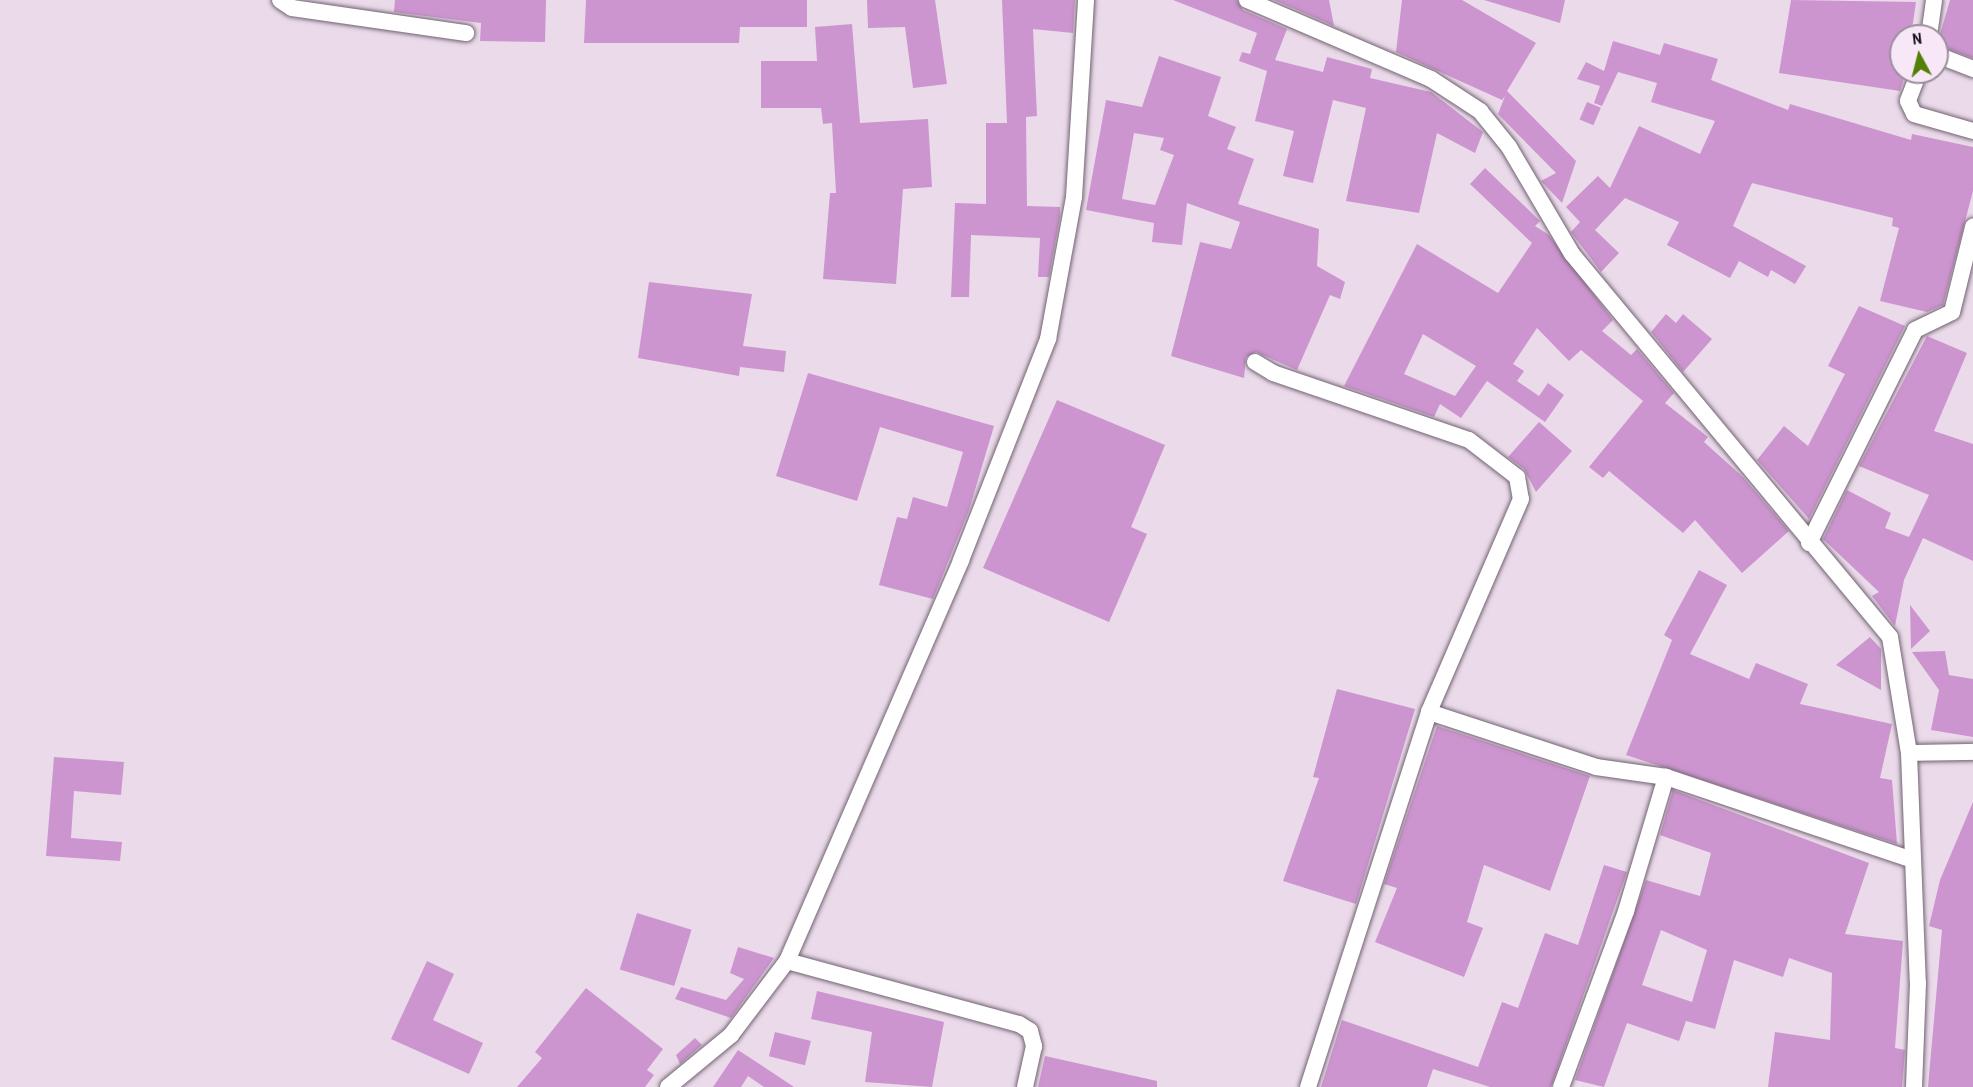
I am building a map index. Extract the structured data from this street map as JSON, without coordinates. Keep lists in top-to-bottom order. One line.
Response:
{"north":"top"}
